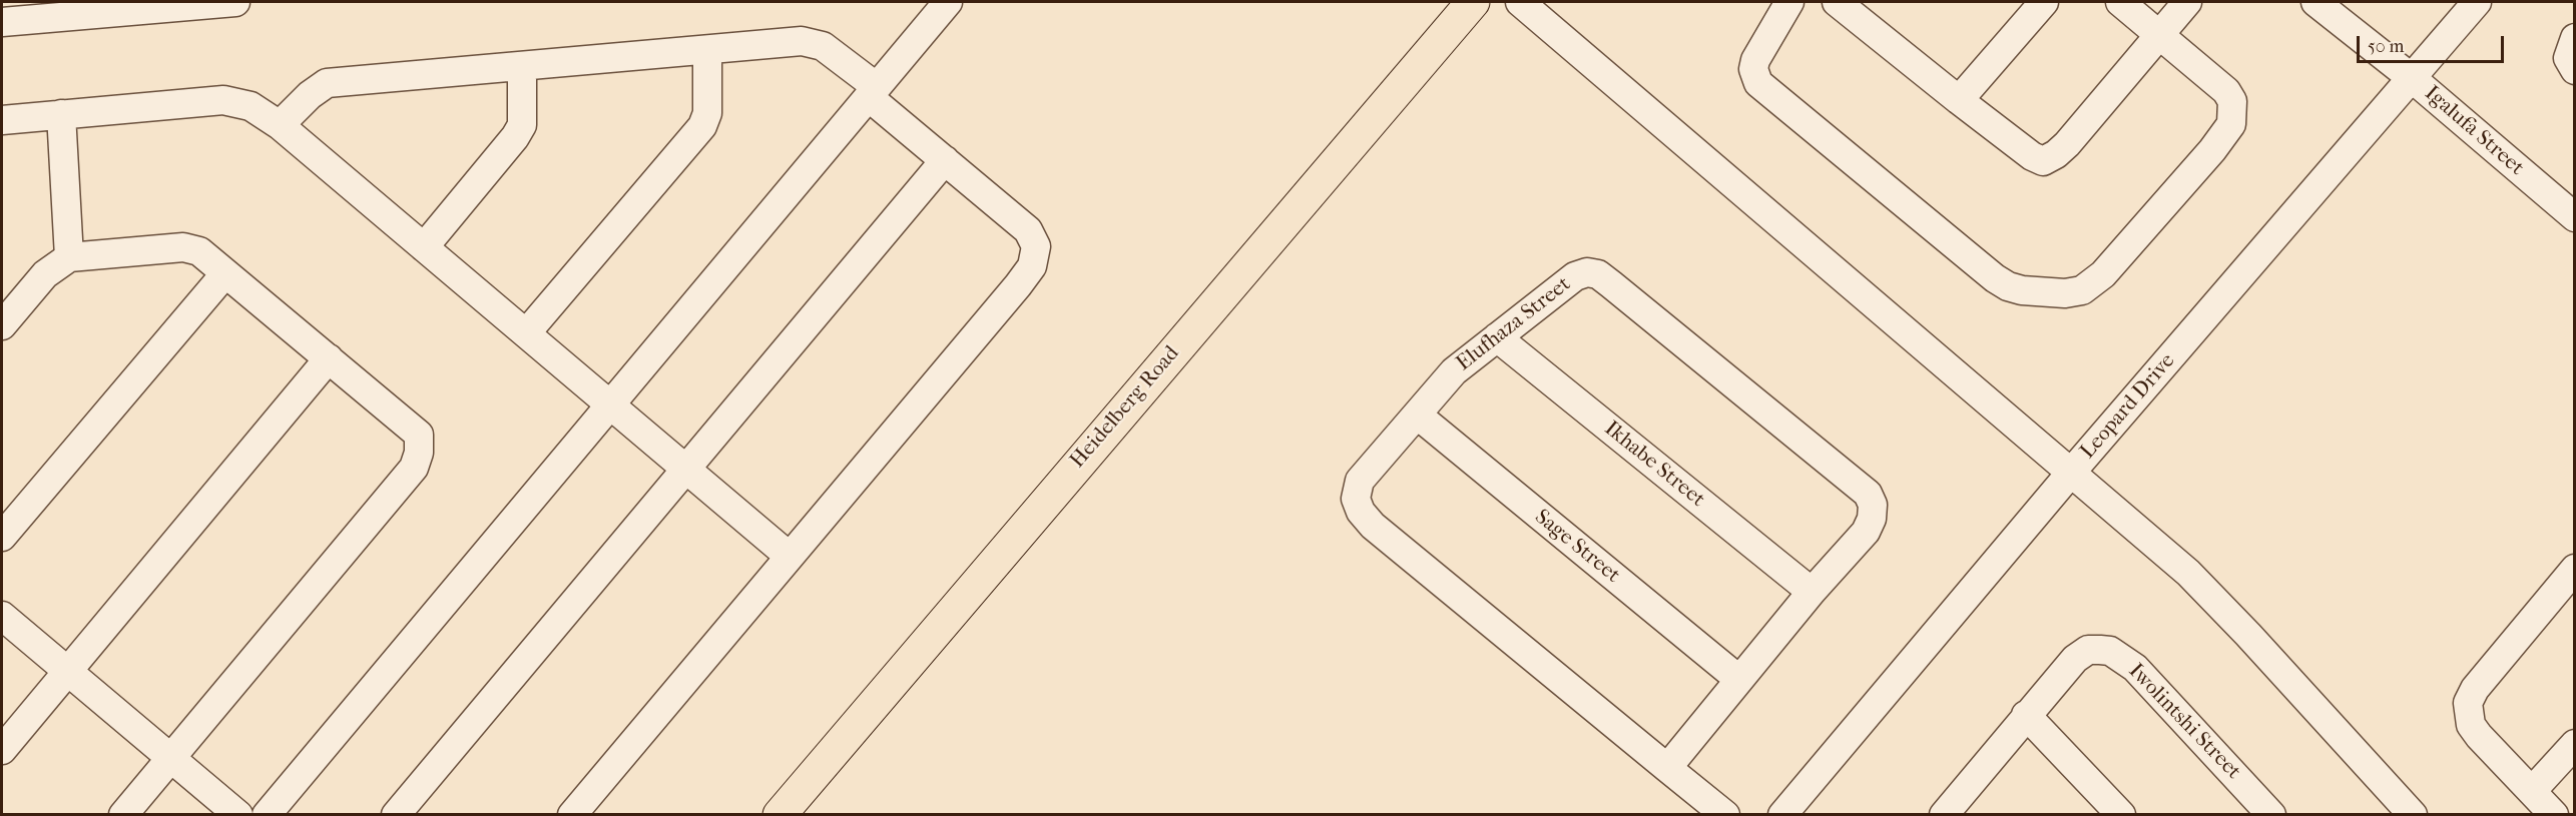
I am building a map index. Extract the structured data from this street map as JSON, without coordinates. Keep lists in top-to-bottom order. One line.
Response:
{"streets":{"main road":["Heidelberg Road"],"street":["Igalufa Street","Elufhaza Street","Leopard Drive","Ikhabe Street","Sage Street","Iwolintshi Street"]},"crossings":[["Igalufa Street","Leopard Drive"],["Elufhaza Street","Ikhabe Street"],["Elufhaza Street","Sage Street"]],"scale_bar":"50 m"}
